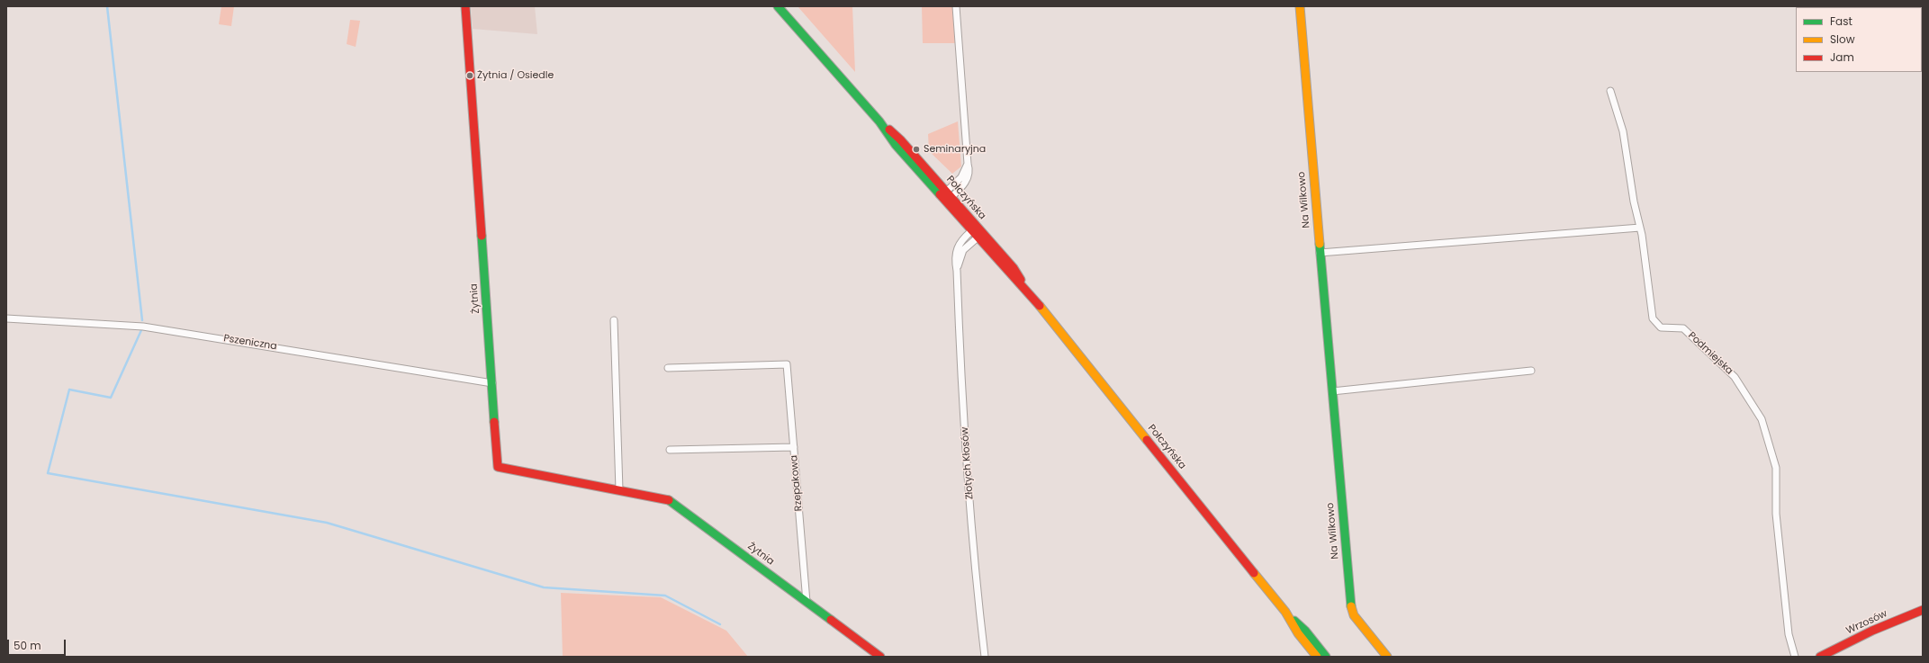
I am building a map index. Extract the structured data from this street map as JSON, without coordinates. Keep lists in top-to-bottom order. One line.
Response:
{"streets":{"street":["Połczyńska","Na Wilkowo","Żytnia","Pszeniczna","Podmiejska","Złotych Kłosów","Rzepakowa","Wrzosów"]},"crossings":[["Połczyńska","Złotych Kłosów"],["Żytnia","Pszeniczna"],["Żytnia","Rzepakowa"]],"places":["Żytnia / Osiedle","Seminaryjna"],"legend":["Fast","Slow","Jam"],"scale_bar":"50 m"}
